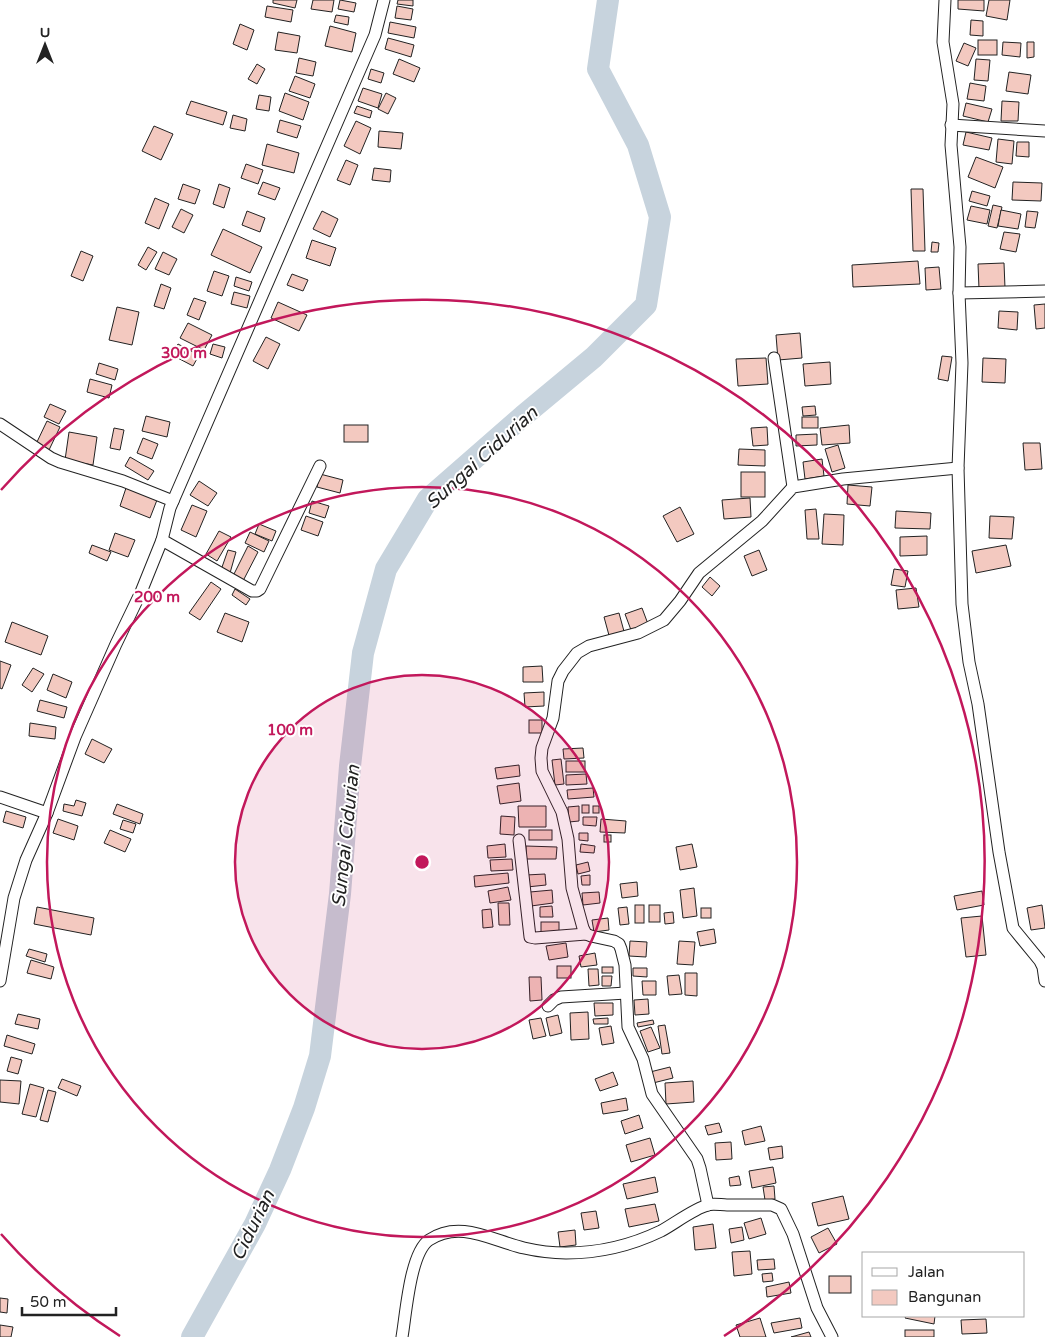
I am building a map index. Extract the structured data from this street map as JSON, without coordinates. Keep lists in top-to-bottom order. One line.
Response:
{"water":["Sungai Cidurian","Cidurian"],"legend":["Jalan","Bangunan"],"scale_bar":"50 m","north":"top","rings":["300 m","200 m","100 m"]}
